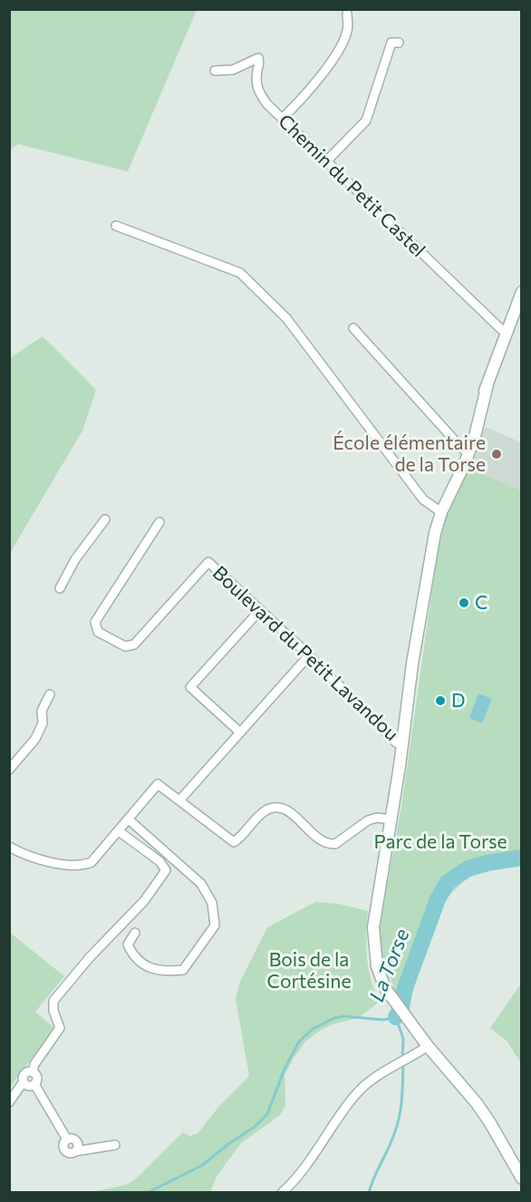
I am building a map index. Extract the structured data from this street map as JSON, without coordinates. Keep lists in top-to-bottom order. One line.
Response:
{"streets":{"street":["Chemin du Petit Castel","Boulevard du Petit Lavandou"]},"water":["La Torse"],"parks":["Parc de la Torse","Bois de la Cortésine"],"places":["École élémentaire de la Torse","C","D"]}
